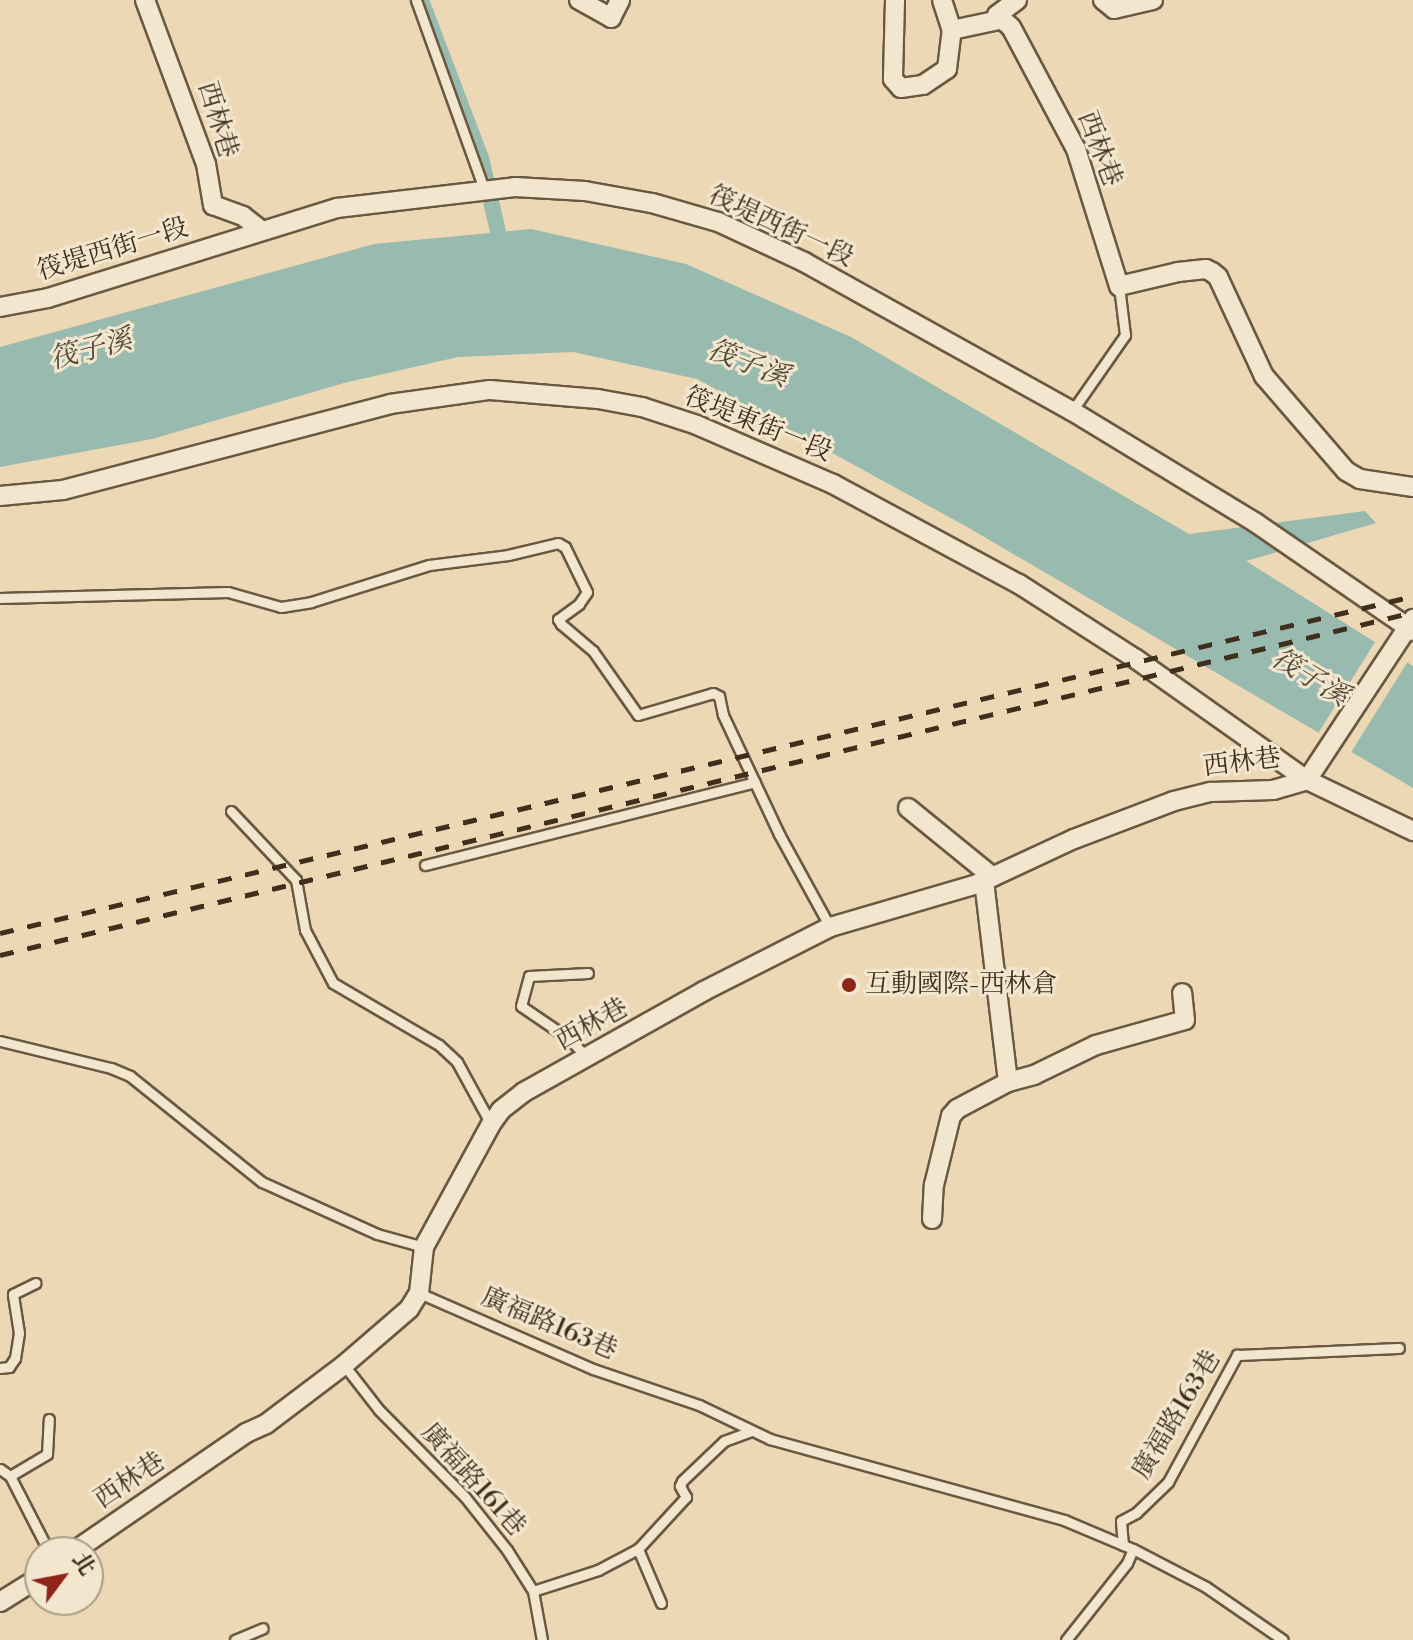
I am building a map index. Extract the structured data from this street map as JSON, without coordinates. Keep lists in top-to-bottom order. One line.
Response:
{"streets":{"street":["西林巷","筏堤西街一段","筏堤東街一段"],"lane":["廣福路163巷","廣福路161巷"]},"crossings":[["西林巷","筏堤西街一段"],["西林巷","筏堤東街一段"],["西林巷","廣福路163巷"],["西林巷","廣福路161巷"]],"water":["筏子溪"],"places":["互動國際-西林倉"],"north":"top right"}
